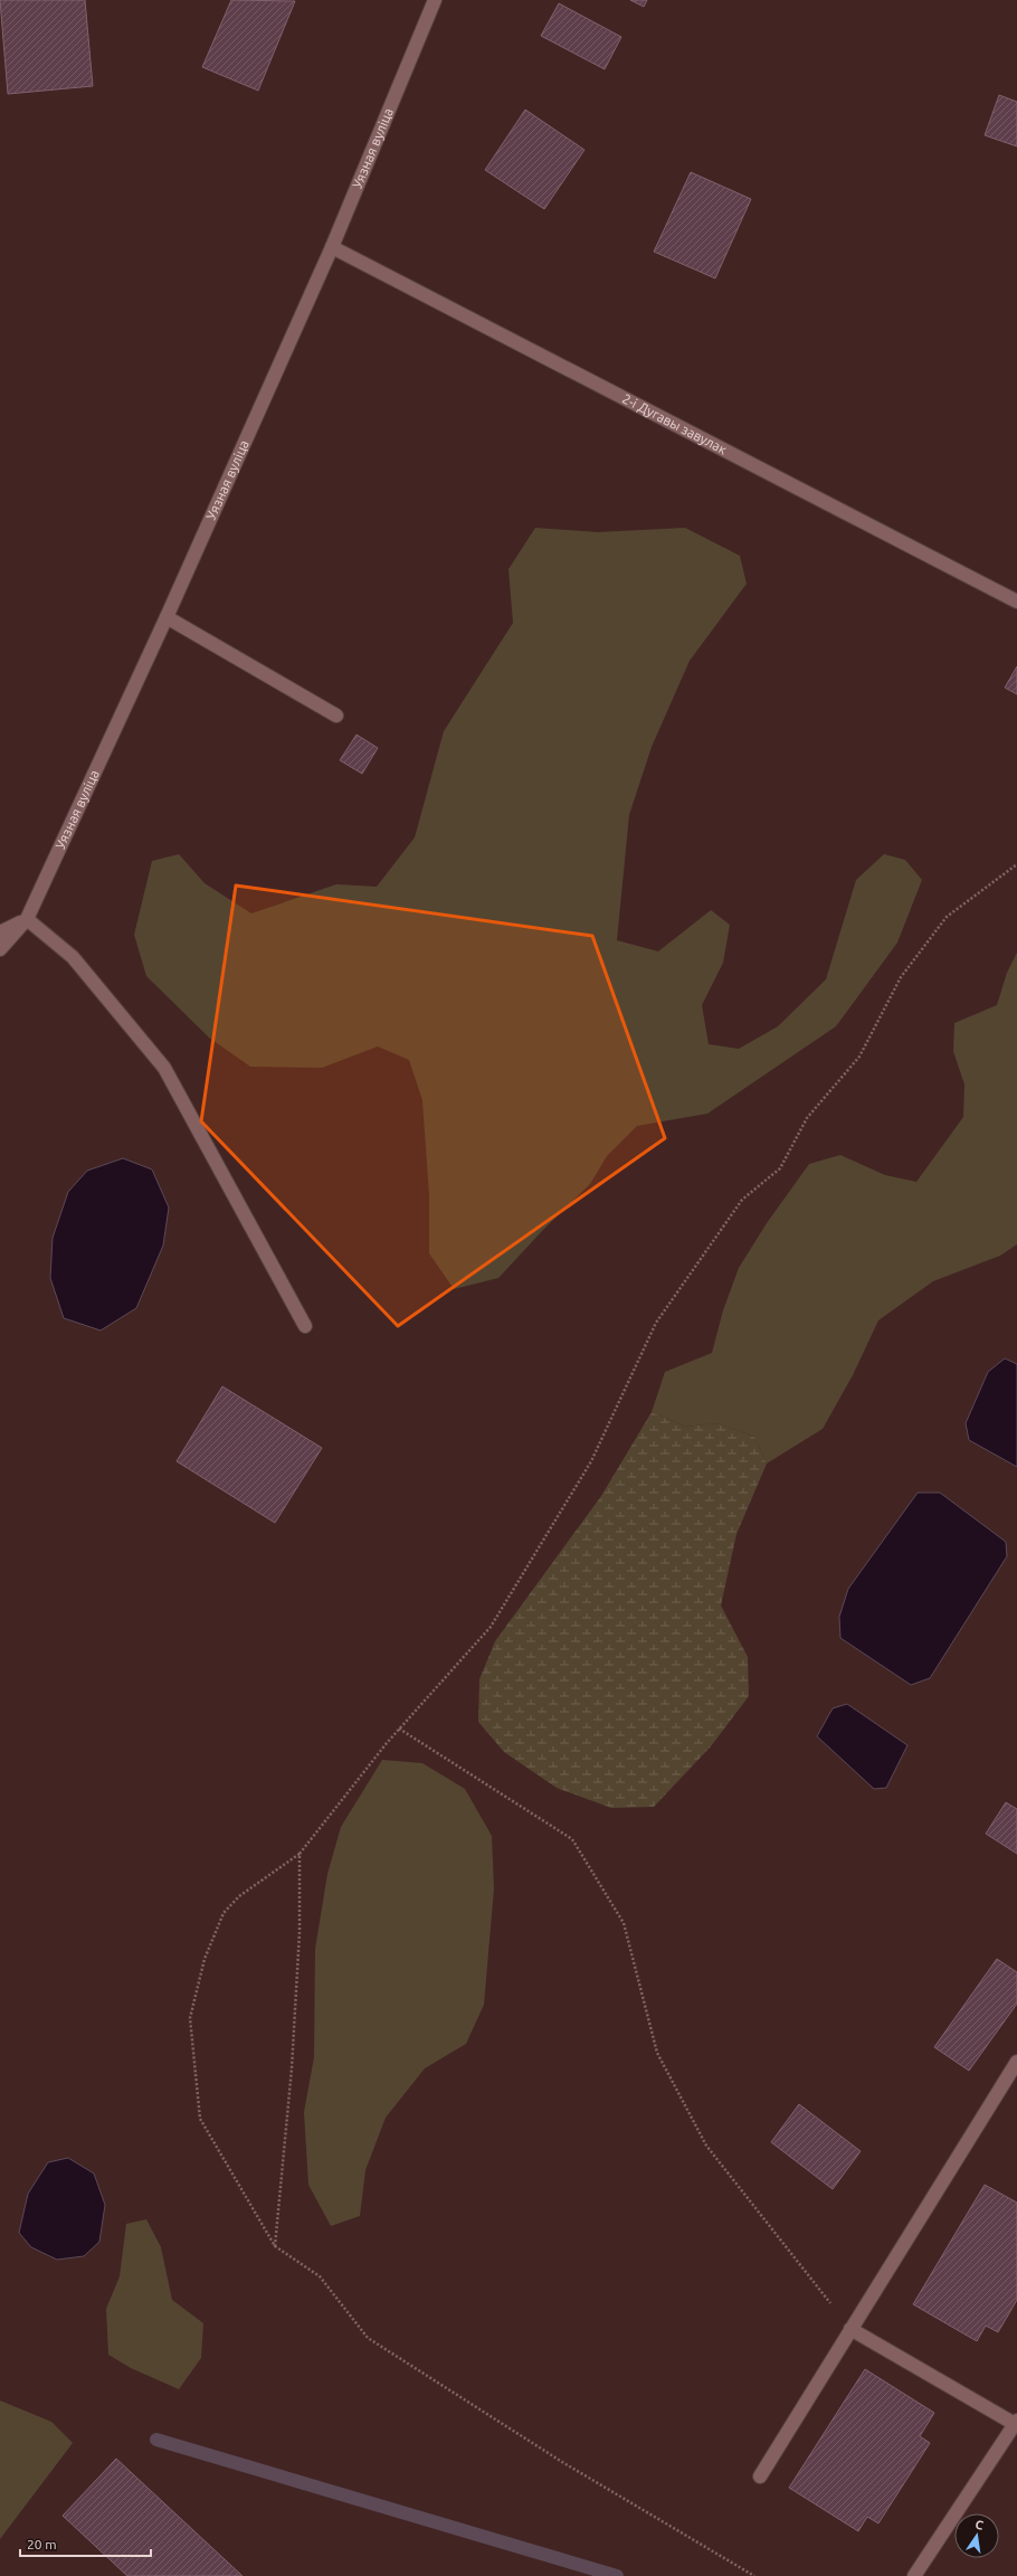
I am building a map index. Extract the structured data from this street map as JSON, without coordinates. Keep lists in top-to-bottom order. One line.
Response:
{"streets":{"street":["Уязная вуліца","2-і Дугавы завулак"]},"crossings":[["Уязная вуліца","2-і Дугавы завулак"]],"scale_bar":"20 m","north":"top"}
